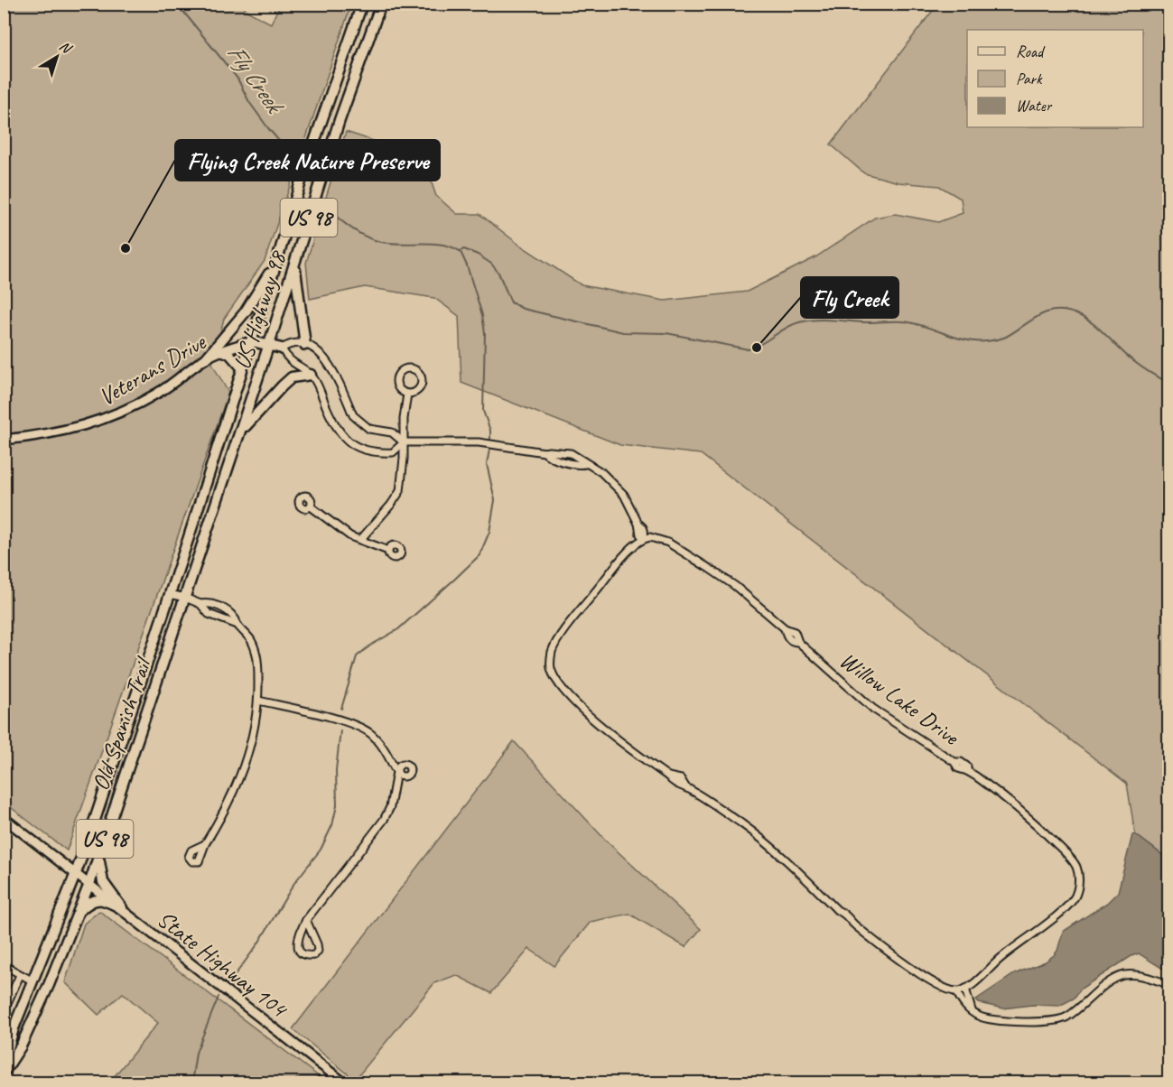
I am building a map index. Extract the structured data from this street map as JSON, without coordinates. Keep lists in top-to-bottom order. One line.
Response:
{"streets":{"main road":["US 98","US Highway 98","Old Spanish Trail"],"street":["Veterans Drive","Willow Lake Drive","State Highway 104"]},"crossings":[["US Highway 98","Veterans Drive"],["US Highway 98","Old Spanish Trail"],["Old Spanish Trail","State Highway 104"]],"water":["Fly Creek"],"places":["Flying Creek Nature Preserve","Fly Creek"],"legend":["Road","Park","Water"],"north":"top right"}
